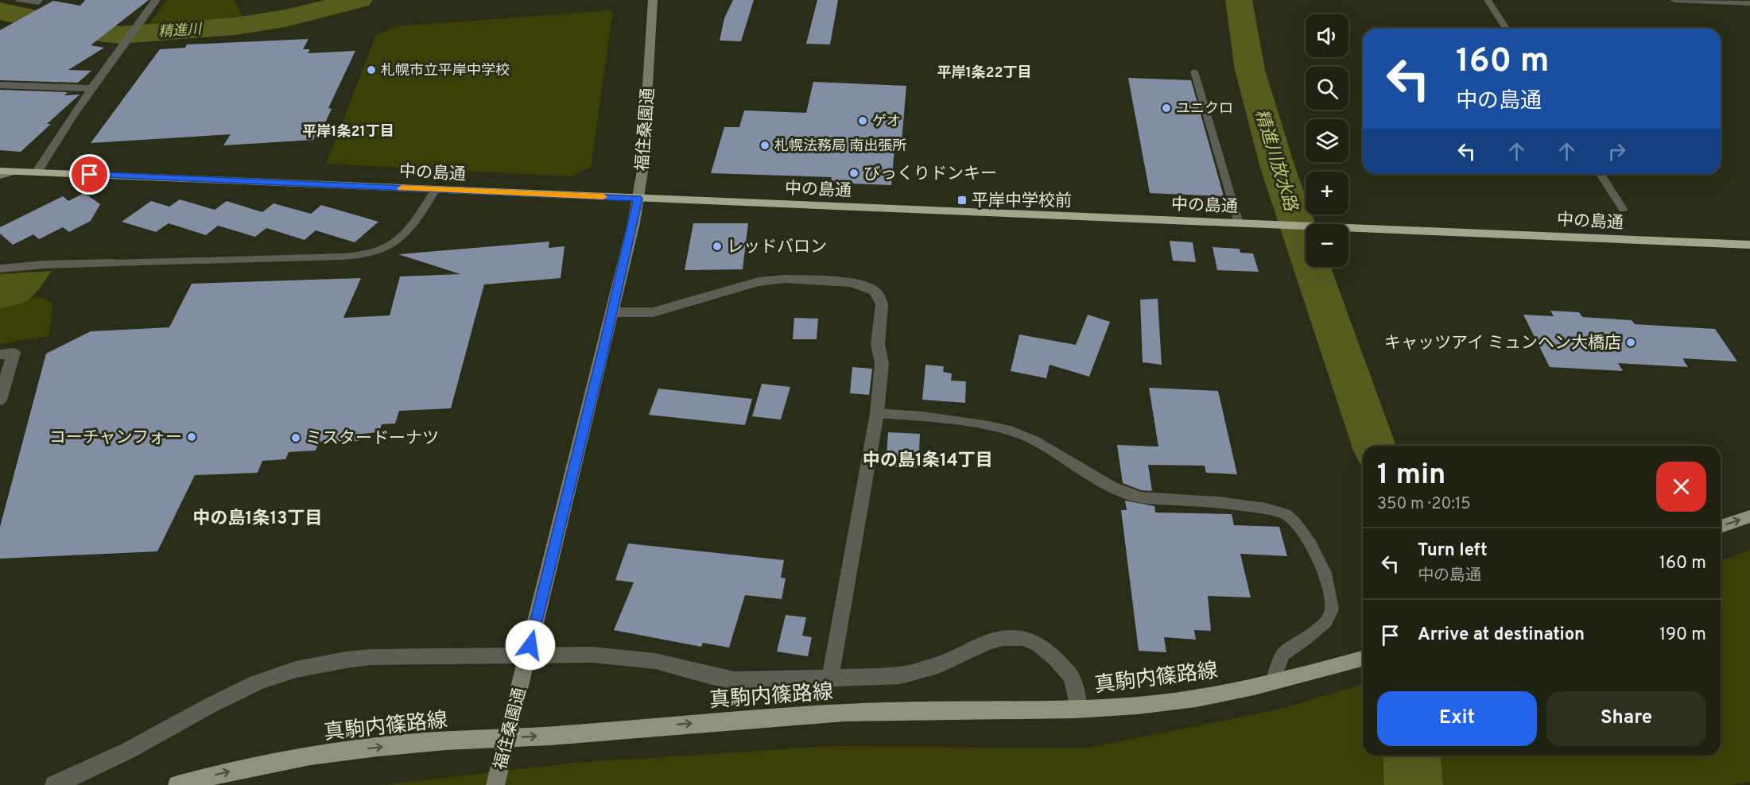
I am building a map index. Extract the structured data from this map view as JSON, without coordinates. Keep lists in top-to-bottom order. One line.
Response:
{"streets":{"highway":["中の島通"],"main road":["真駒内篠路線"],"street":["福住桑園通"]},"crossings":[["福住桑園通","中の島通"],["福住桑園通","真駒内篠路線"]],"one_way":["真駒内篠路線"],"districts":["平岸1条22丁目","平岸1条21丁目","中の島1条14丁目","中の島1条13丁目"],"water":["精進川","精進川放水路"],"places":{"other":["札幌市立平岸中学校","ユニクロ","ゲオ","札幌法務局 南出張所","びっくりドンキー","レッドバロン","キャッツアイ ミュンヘン大橋店","コーチャンフォー","ミスタードーナツ"],"transit":["平岸中学校前"]},"page":{"map_buttons":["+","−"],"turn":["160 m","中の島通"],"heading":["1 min","350 m · 20:15"],"list":[{"name":"Turn left","note":"中の島通","value":"160 m"},{"name":"Arrive at destination","value":"190 m"}],"buttons":["Exit","Share"]}}
